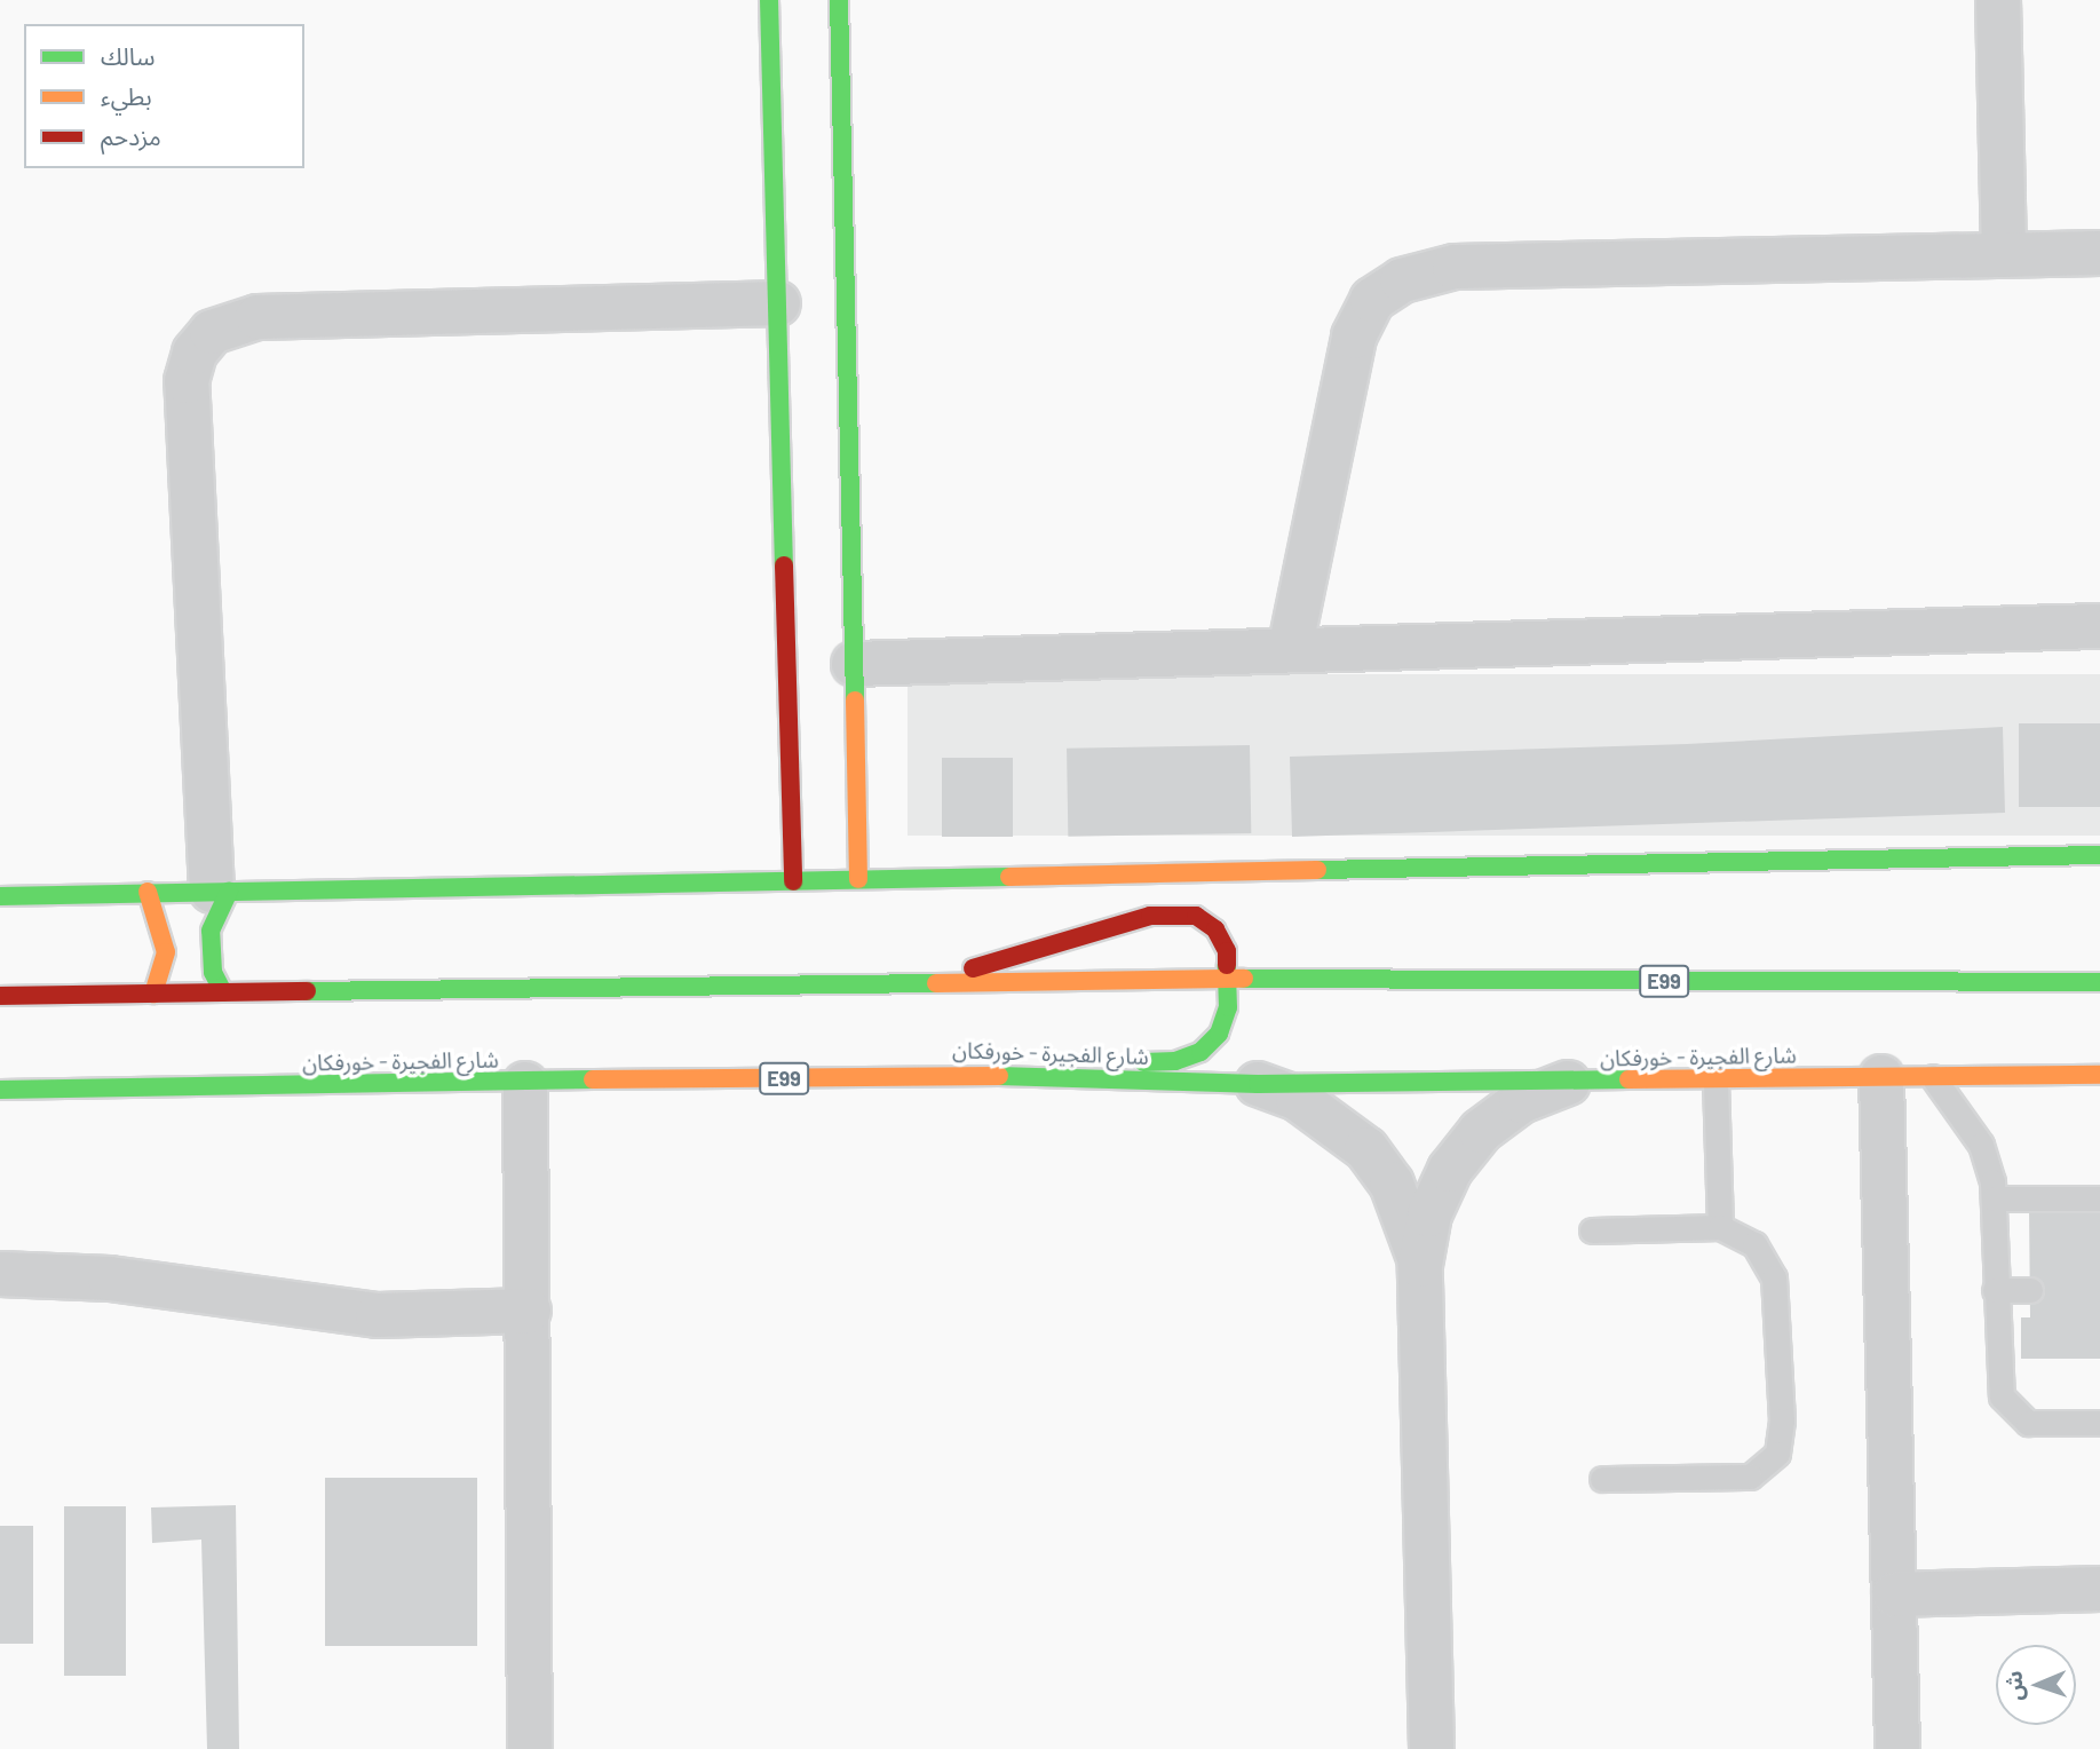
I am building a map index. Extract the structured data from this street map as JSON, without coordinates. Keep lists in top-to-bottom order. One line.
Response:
{"streets":{"main road":["E99","شارع الفجيرة - خورفكان"]},"legend":["سالك","بطيء","مزدحم"],"north":"left"}
